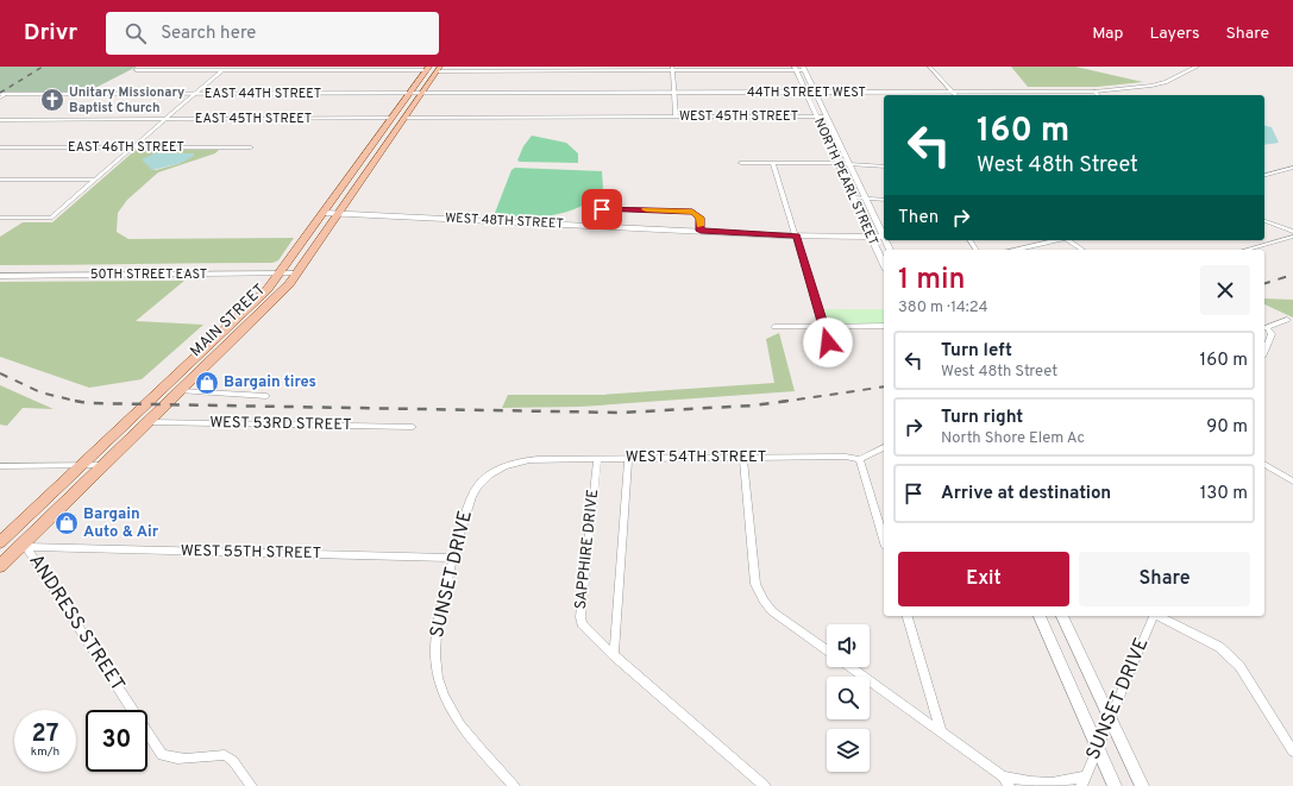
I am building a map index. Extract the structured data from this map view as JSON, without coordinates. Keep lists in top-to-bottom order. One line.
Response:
{"streets":{"main road":["MAIN STREET"],"street":["44TH STREET WEST","EAST 44TH STREET","WEST 45TH STREET","EAST 45TH STREET","EAST 46TH STREET","NORTH PEARL STREET","WEST 48TH STREET","50TH STREET EAST","WEST 53RD STREET","WEST 54TH STREET","SAPPHIRE DRIVE","WEST 55TH STREET","SUNSET DRIVE","ANDRESS STREET"]},"crossings":[["44TH STREET WEST","EAST 44TH STREET"],["44TH STREET WEST","NORTH PEARL STREET"],["44TH STREET WEST","MAIN STREET"],["EAST 44TH STREET","MAIN STREET"],["WEST 45TH STREET","NORTH PEARL STREET"],["WEST 45TH STREET","MAIN STREET"],["EAST 45TH STREET","MAIN STREET"],["NORTH PEARL STREET","WEST 48TH STREET"],["WEST 48TH STREET","MAIN STREET"],["50TH STREET EAST","MAIN STREET"],["MAIN STREET","WEST 53RD STREET"],["MAIN STREET","WEST 55TH STREET"],["MAIN STREET","ANDRESS STREET"],["WEST 54TH STREET","SAPPHIRE DRIVE"],["WEST 54TH STREET","SUNSET DRIVE"],["WEST 55TH STREET","SUNSET DRIVE"],["WEST 55TH STREET","ANDRESS STREET"]],"places":{"church":["Unitary Missionary Baptist Church"],"shop":["Bargain tires","Bargain Auto & Air"]},"page":{"header":"Drivr","search":"Search here","nav":["Map","Layers","Share"],"turn":["160 m","West 48th Street"],"then":"Then","heading":["1 min","380 m · 14:24"],"list":[{"name":"Turn left","note":"West 48th Street","value":"160 m"},{"name":"Turn right","note":"North Shore Elem Ac","value":"90 m"},{"name":"Arrive at destination","value":"130 m"}],"buttons":["Exit","Share"],"speed":"27 km/h","limit":"30"}}
